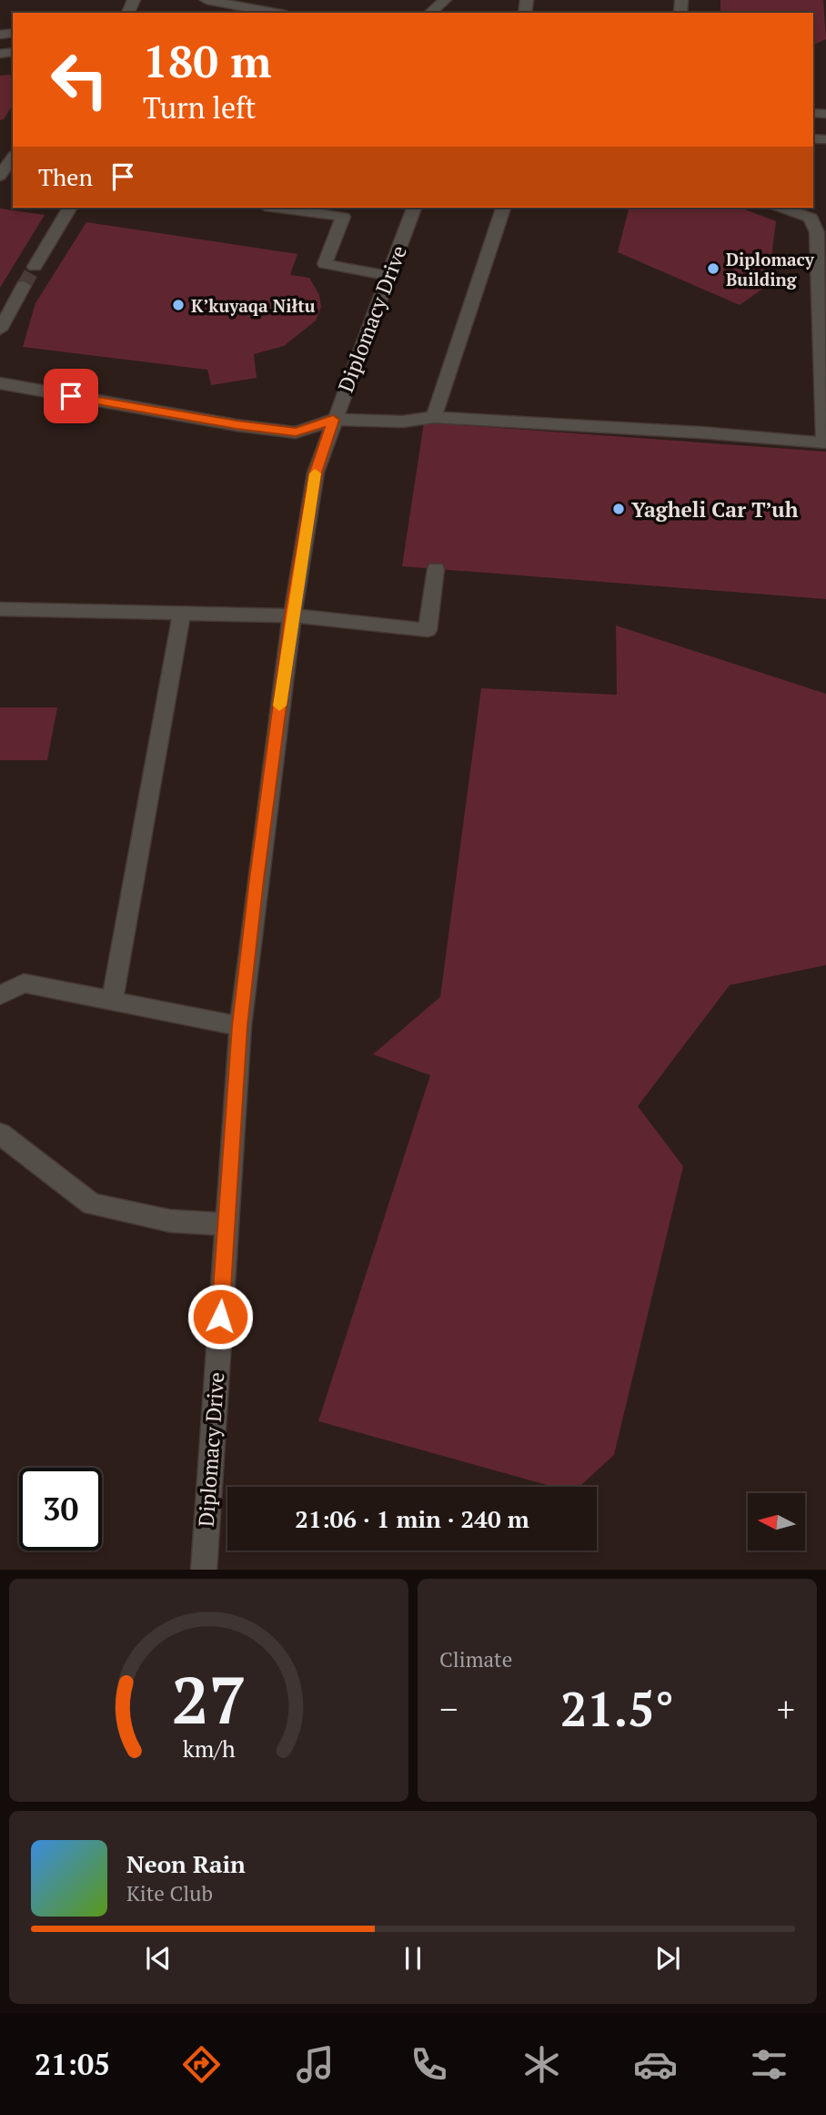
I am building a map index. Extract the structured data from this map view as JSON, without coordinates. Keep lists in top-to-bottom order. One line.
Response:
{"streets":{"street":["Diplomacy Drive"]},"places":["Diplomacy Building","K’kuyaqa Niłtu","Yagheli Car T’uh"],"north":"left","page":{"turn":["180 m","Turn left"],"then":"Then","limit":"30","trip":"21:06 · 1 min · 240 m","tile":"Climate","heat":["−","21.5°","+"],"song":["Neon Rain","Kite Club"],"tabs":"21:05","gauge":["27","km/h"]}}
